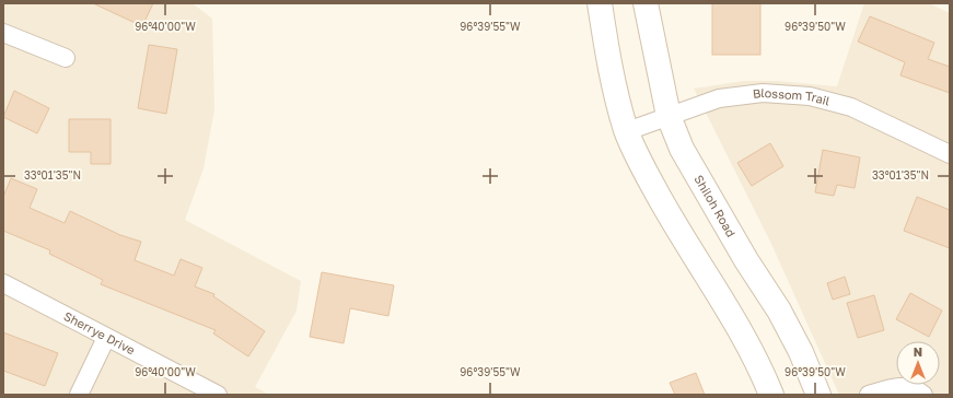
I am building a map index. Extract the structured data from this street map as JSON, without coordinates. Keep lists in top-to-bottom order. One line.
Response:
{"streets":{"main road":["Shiloh Road"],"street":["Blossom Trail","Sherrye Drive"]},"crossings":[["Blossom Trail","Shiloh Road"]],"north":"top","coordinates":["96°40'00\"W","96°39'55\"W","96°39'50\"W","33°01'35\"N"]}
